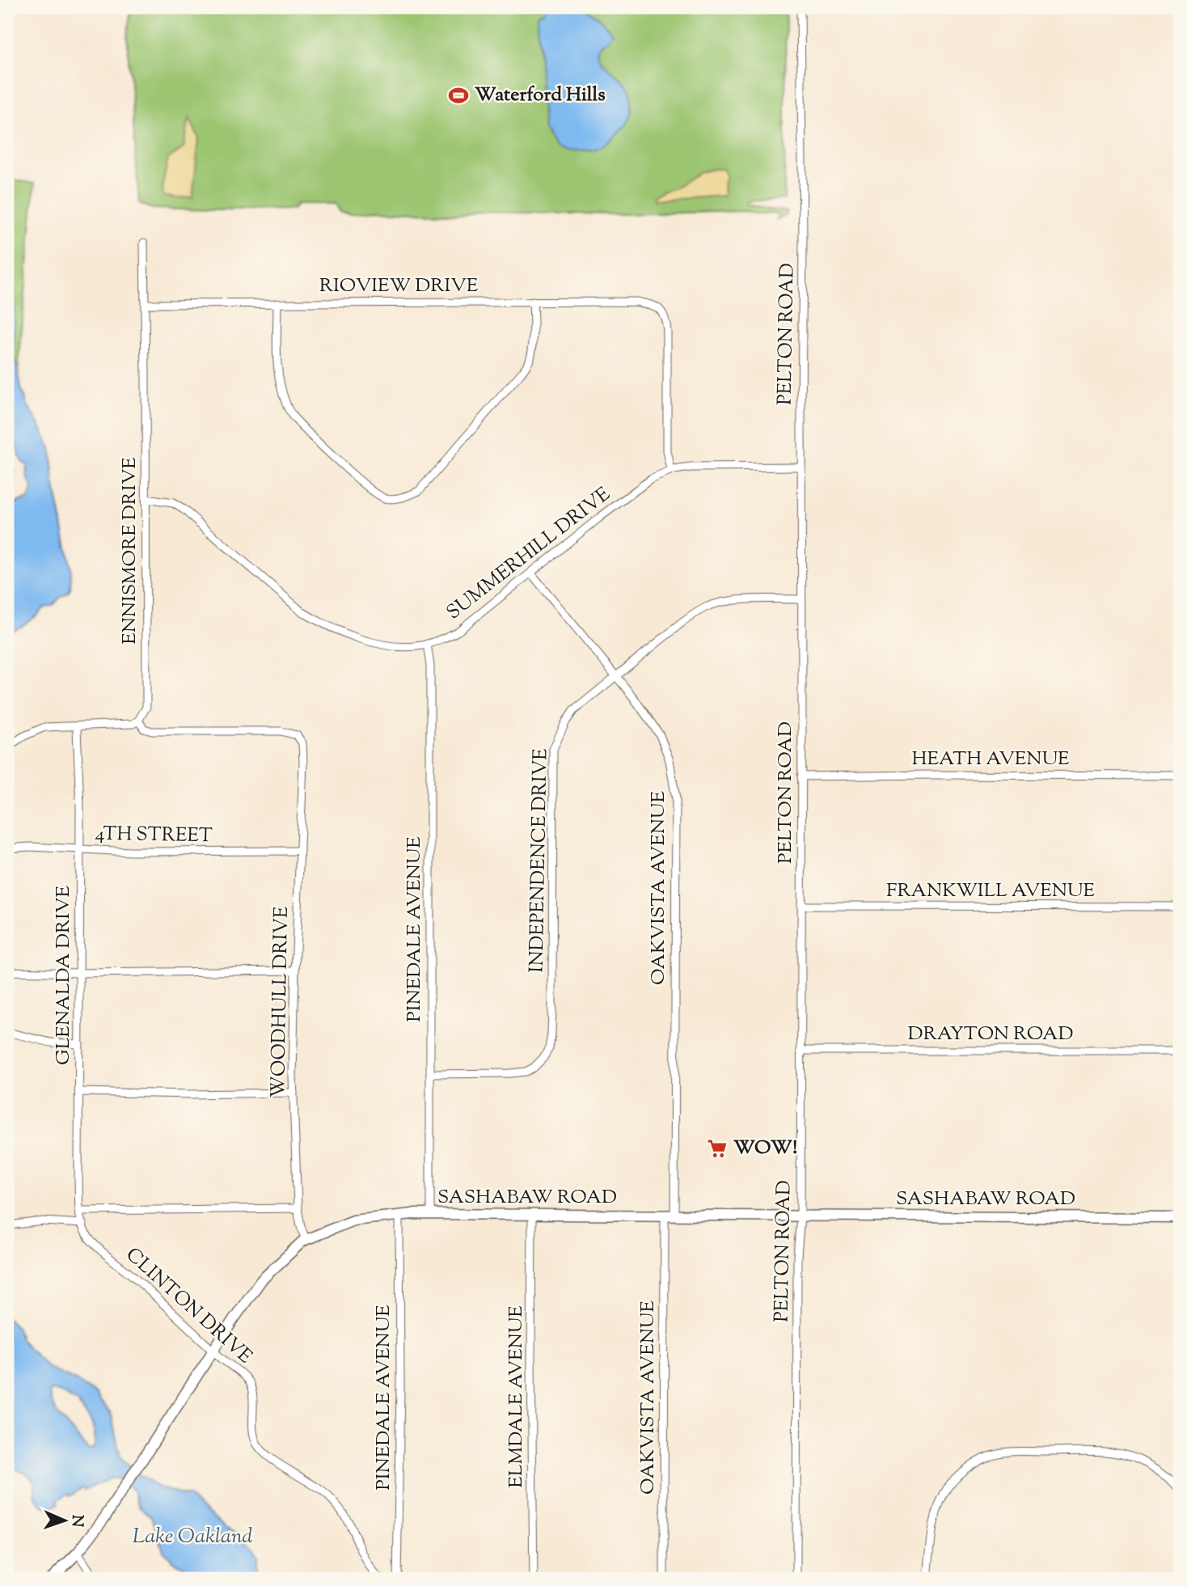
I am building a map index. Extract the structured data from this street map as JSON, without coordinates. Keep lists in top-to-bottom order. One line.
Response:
{"streets":{"street":["RIOVIEW DRIVE","PELTON ROAD","ENNISMORE DRIVE","SUMMERHILL DRIVE","HEATH AVENUE","4TH STREET","INDEPENDENCE DRIVE","OAKVISTA AVENUE","FRANKWILL AVENUE","PINEDALE AVENUE","GLENALDA DRIVE","WOODHULL DRIVE","DRAYTON ROAD","SASHABAW ROAD","CLINTON DRIVE","ELMDALE AVENUE"]},"crossings":[["RIOVIEW DRIVE","ENNISMORE DRIVE"],["RIOVIEW DRIVE","SUMMERHILL DRIVE"],["PELTON ROAD","SUMMERHILL DRIVE"],["PELTON ROAD","HEATH AVENUE"],["PELTON ROAD","INDEPENDENCE DRIVE"],["PELTON ROAD","FRANKWILL AVENUE"],["PELTON ROAD","DRAYTON ROAD"],["PELTON ROAD","SASHABAW ROAD"],["ENNISMORE DRIVE","SUMMERHILL DRIVE"],["ENNISMORE DRIVE","WOODHULL DRIVE"],["SUMMERHILL DRIVE","OAKVISTA AVENUE"],["SUMMERHILL DRIVE","PINEDALE AVENUE"],["4TH STREET","GLENALDA DRIVE"],["4TH STREET","WOODHULL DRIVE"],["INDEPENDENCE DRIVE","OAKVISTA AVENUE"],["INDEPENDENCE DRIVE","PINEDALE AVENUE"],["OAKVISTA AVENUE","SASHABAW ROAD"],["PINEDALE AVENUE","SASHABAW ROAD"],["GLENALDA DRIVE","CLINTON DRIVE"],["WOODHULL DRIVE","SASHABAW ROAD"],["SASHABAW ROAD","CLINTON DRIVE"],["SASHABAW ROAD","ELMDALE AVENUE"]],"water":["Lake Oakland"],"places":{"sports":["Waterford Hills"],"supermarket":["WOW!"]},"north":"right"}
